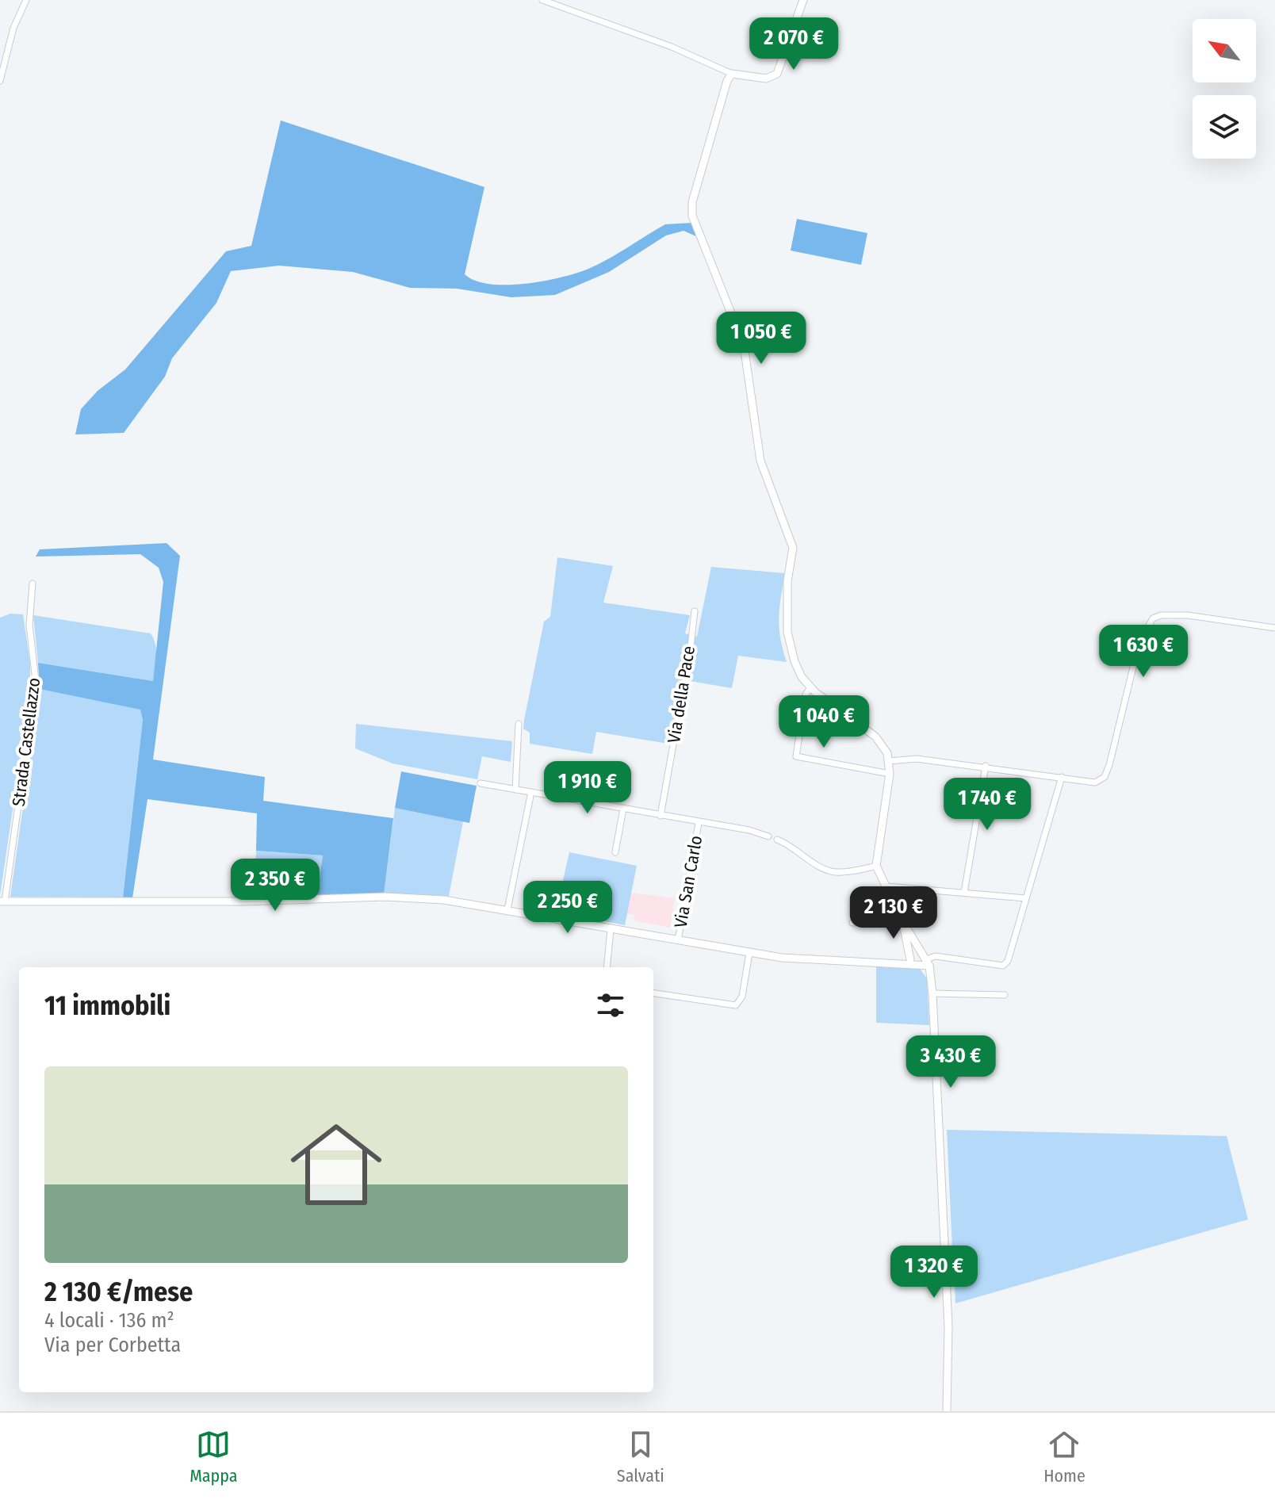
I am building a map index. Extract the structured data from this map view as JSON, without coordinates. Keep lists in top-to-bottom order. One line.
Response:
{"streets":{"street":["Via della Pace","Strada Castellazzo","Via San Carlo"]},"crossings":[["Strada Castellazzo","Via San Carlo"]],"north":"top left","page":{"price":["2 070 €","1 050 €","1 630 €","1 040 €","1 910 €","1 740 €","2 350 €","2 250 €","2 130 €","3 430 €","1 320 €"],"heading":"11 immobili","list":[{"name":"2 130 €/mese","note":"4 locali · 136 m² · Via per Corbetta"}],"tabs":["Mappa","Salvati","Home"]}}
